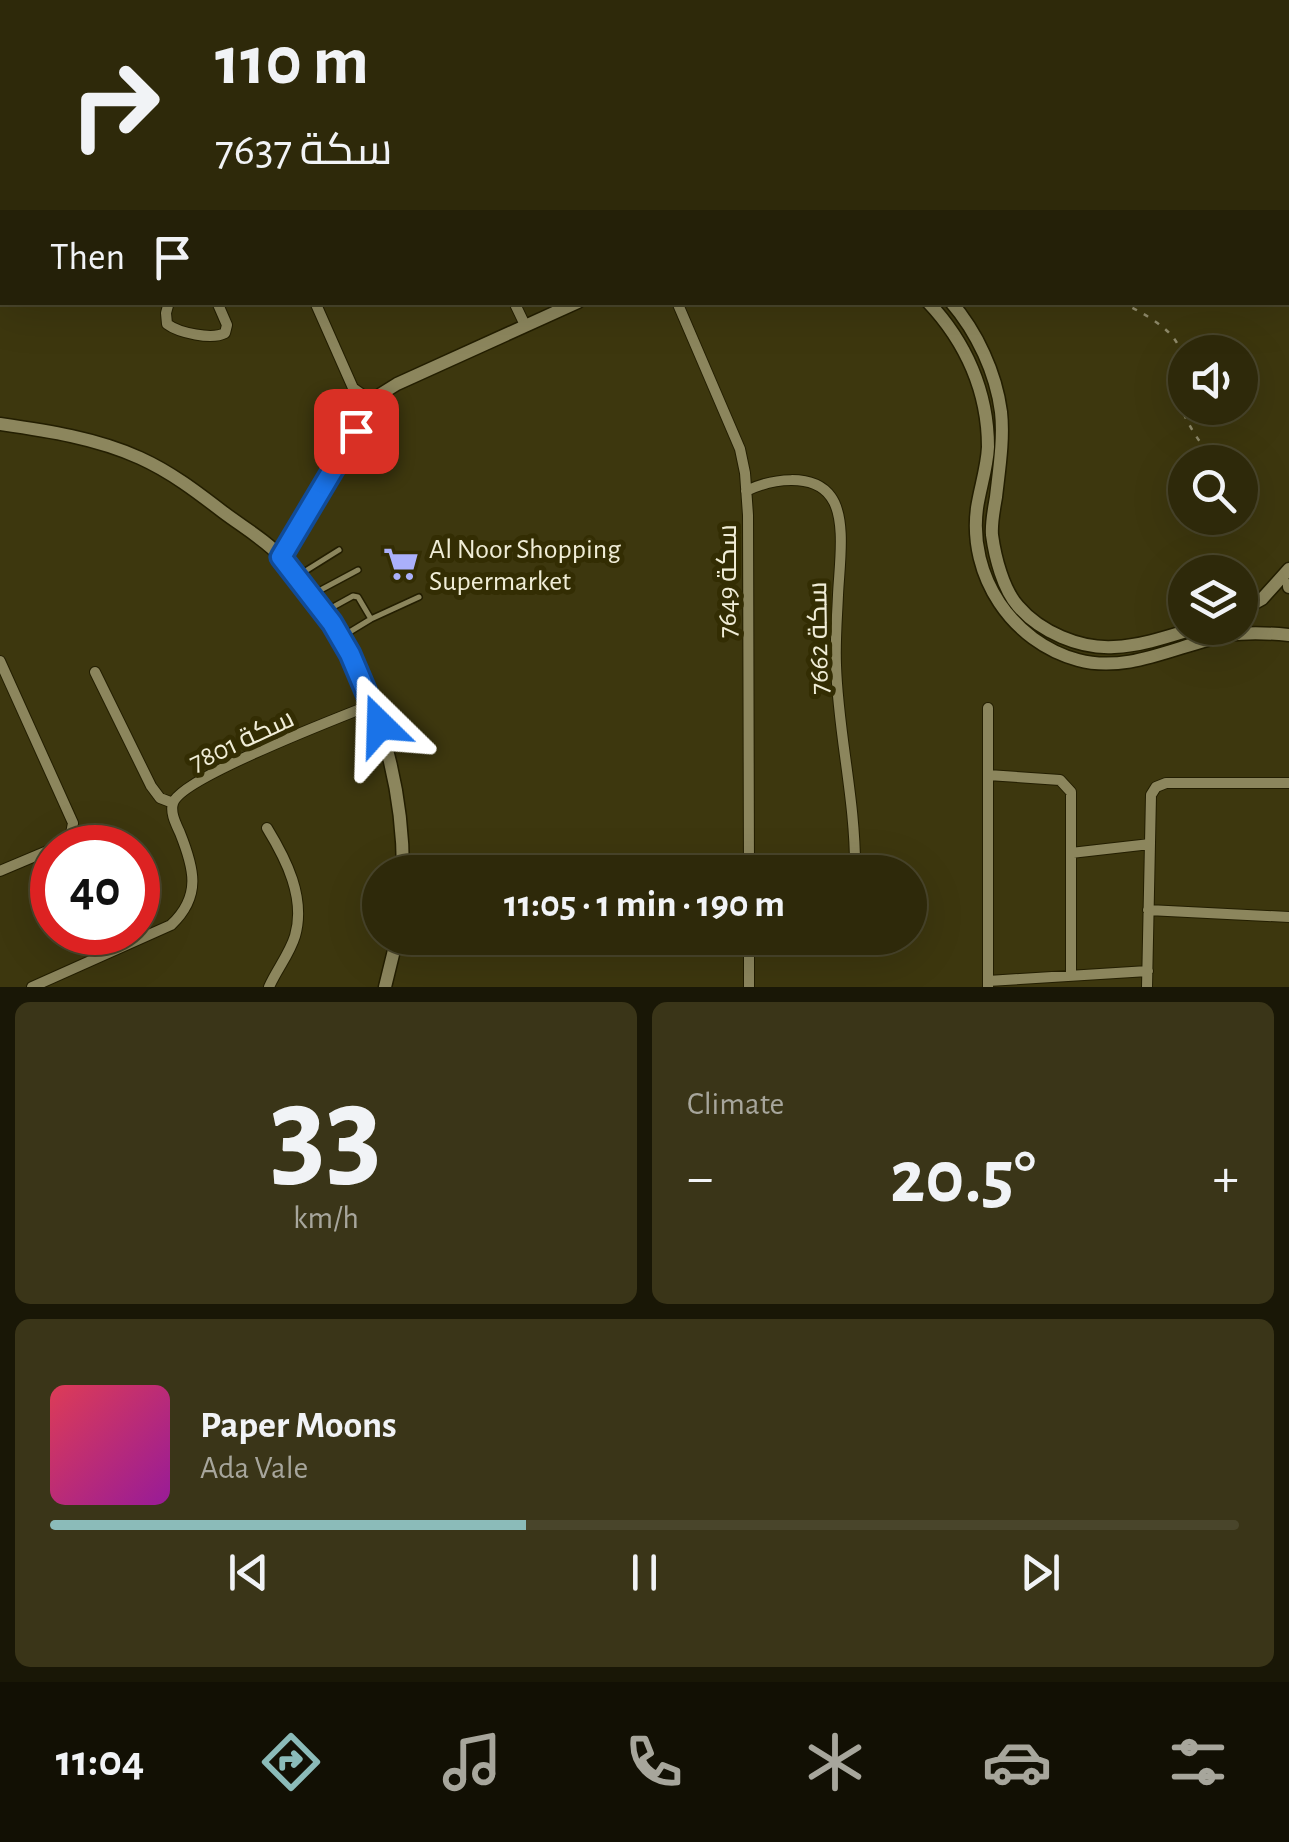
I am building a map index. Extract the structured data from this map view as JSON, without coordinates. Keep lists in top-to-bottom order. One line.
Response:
{"streets":{"street":["سكة 7649","سكة 7662","سكة 7801"]},"crossings":[["سكة 7649","سكة 7662"]],"places":{"supermarket":["Al Noor Shopping Supermarket"]},"page":{"turn":["110 m","سكة 7637"],"then":"Then","limit":"40","trip":"11:05 · 1 min · 190 m","tile":[["33","km/h"],"Climate"],"heat":["−","20.5°","+"],"song":["Paper Moons","Ada Vale"],"tabs":"11:04"}}
